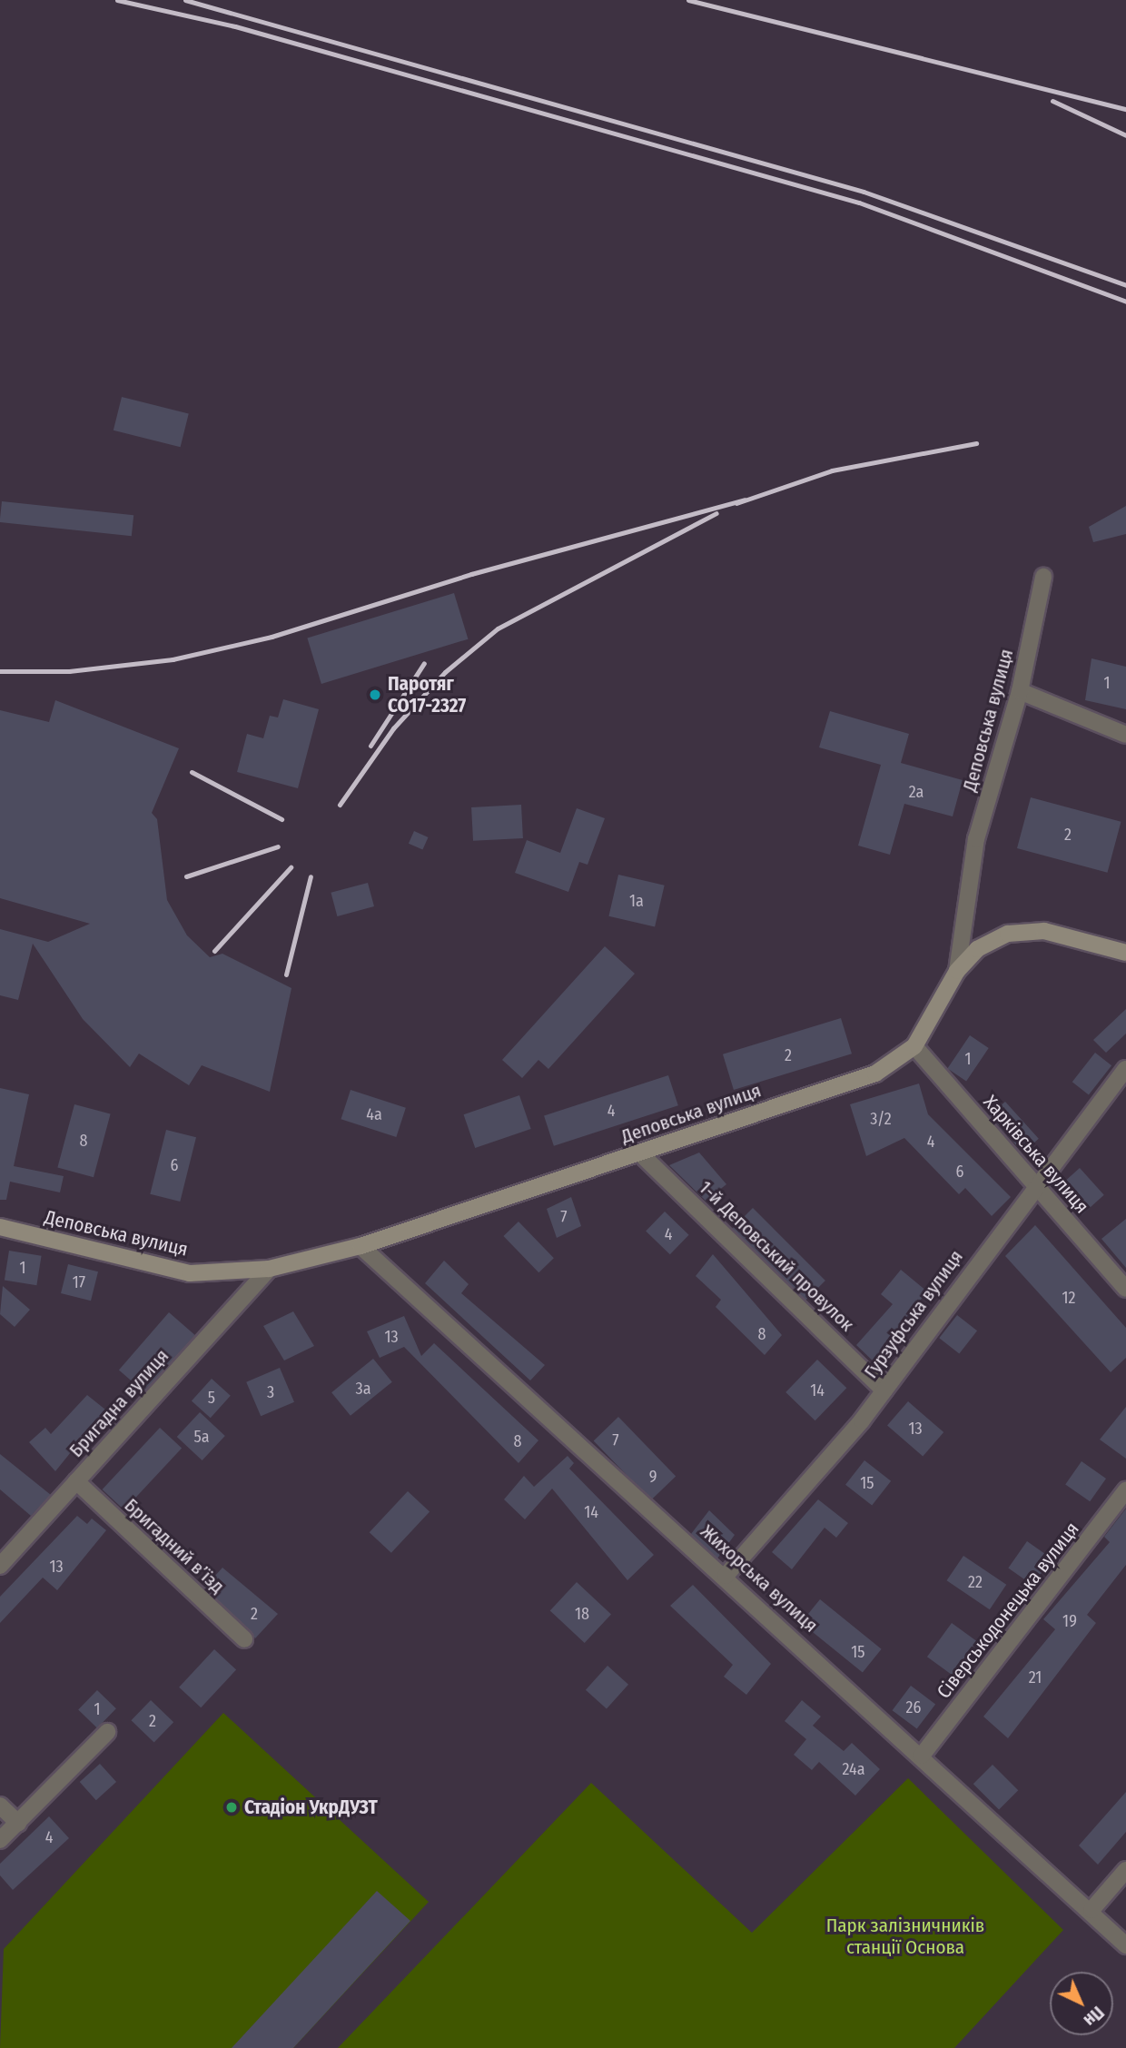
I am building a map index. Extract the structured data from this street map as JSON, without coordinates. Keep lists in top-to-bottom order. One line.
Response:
{"streets":{"main road":["Деповська вулиця"],"street":["Харківська вулиця","1-й Деповський провулок","Гурзуфська вулиця","Бригадна вулиця","Бригадний в’їзд","Жихорська вулиця","Сіверськодонецька вулиця"]},"crossings":[["Деповська вулиця","Харківська вулиця"],["Деповська вулиця","1-й Деповський провулок"],["Деповська вулиця","Бригадна вулиця"],["Деповська вулиця","Жихорська вулиця"],["Харківська вулиця","Гурзуфська вулиця"],["1-й Деповський провулок","Гурзуфська вулиця"],["Гурзуфська вулиця","Жихорська вулиця"],["Бригадна вулиця","Бригадний в’їзд"],["Жихорська вулиця","Сіверськодонецька вулиця"]],"parks":["Парк залізничників станції Основа"],"places":["Паротяг СО17-2327","Стадіон УкрДУЗТ"],"house_numbers":["1","2а","2","1а","2","1","4","4а","3/2","8","4","6","6","7","4","1","17","12","8","13","3а","14","3","5","13","5а","7","8","9","15","14","13","22","2","18","19","15","21","26","1","2","24а","4"],"north":"bottom right"}
